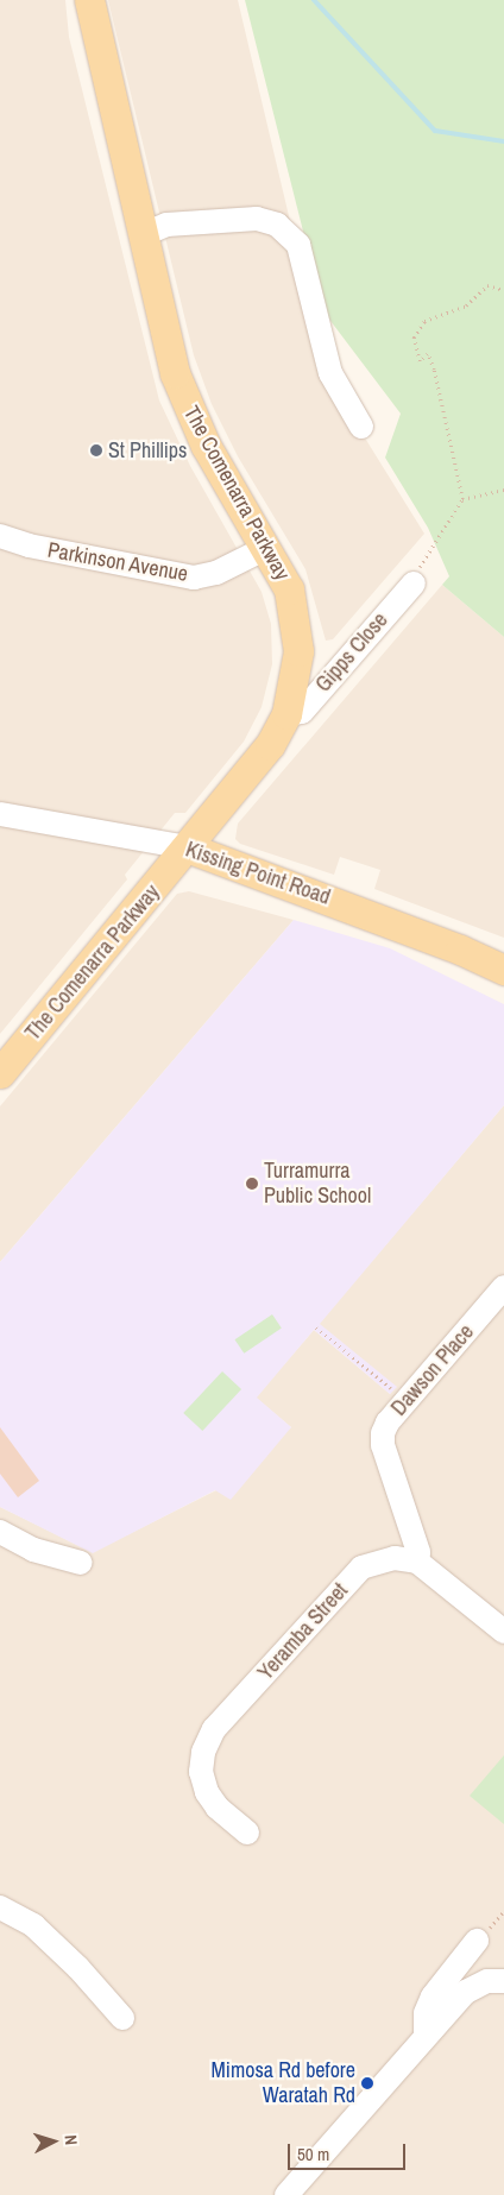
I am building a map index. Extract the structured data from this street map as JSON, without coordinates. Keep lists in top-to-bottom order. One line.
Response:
{"streets":{"main road":["The Comenarra Parkway","Kissing Point Road"],"street":["Parkinson Avenue","Gipps Close","Dawson Place","Yeramba Street"]},"crossings":[["The Comenarra Parkway","Parkinson Avenue"],["The Comenarra Parkway","Gipps Close"],["The Comenarra Parkway","Kissing Point Road"],["Dawson Place","Yeramba Street"]],"places":["St Phillips","Turramurra Public School","Mimosa Rd before Waratah Rd"],"scale_bar":"50 m","north":"right"}
